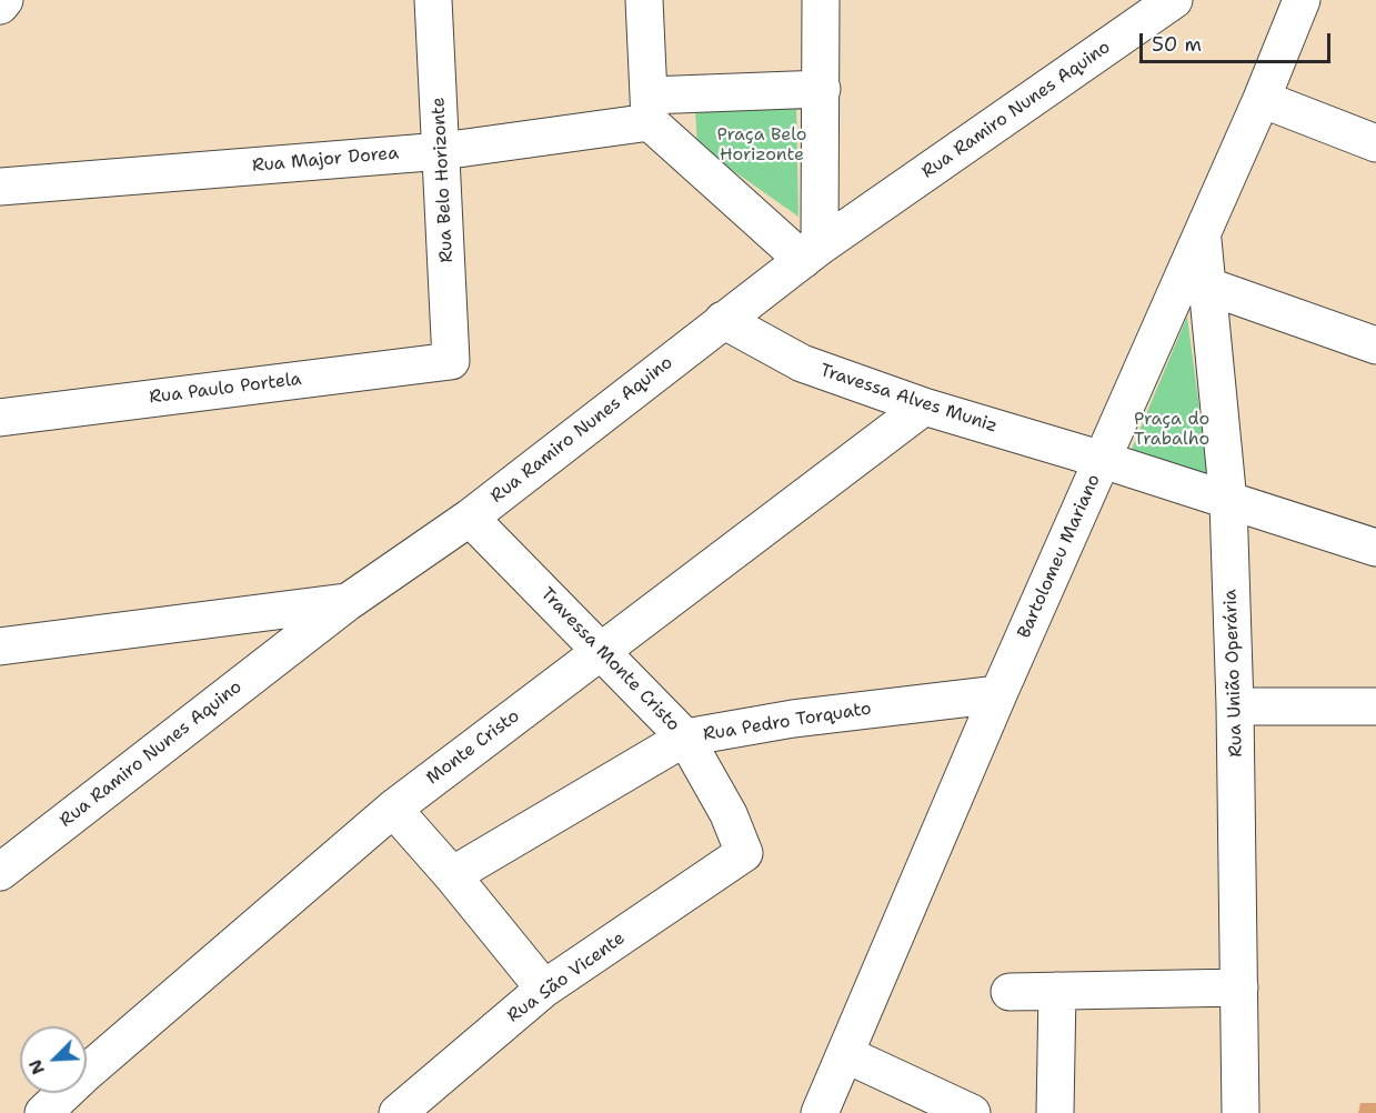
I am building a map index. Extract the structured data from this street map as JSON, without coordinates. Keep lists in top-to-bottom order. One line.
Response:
{"streets":{"street":["Rua Ramiro Nunes Aquino","Rua Major Dorea","Rua Belo Horizonte","Rua Paulo Portela","Travessa Alves Muniz","Bartolomeu Mariano","Travessa Monte Cristo","Rua União Operária","Rua Pedro Torquato","Monte Cristo","Rua São Vicente"]},"crossings":[["Rua Ramiro Nunes Aquino","Travessa Alves Muniz"],["Rua Ramiro Nunes Aquino","Travessa Monte Cristo"],["Rua Major Dorea","Rua Belo Horizonte"],["Rua Belo Horizonte","Rua Paulo Portela"],["Travessa Alves Muniz","Bartolomeu Mariano"],["Travessa Alves Muniz","Rua União Operária"],["Travessa Alves Muniz","Monte Cristo"],["Bartolomeu Mariano","Rua União Operária"],["Bartolomeu Mariano","Rua Pedro Torquato"],["Travessa Monte Cristo","Rua Pedro Torquato"],["Travessa Monte Cristo","Monte Cristo"],["Travessa Monte Cristo","Rua São Vicente"]],"parks":["Praça Belo Horizonte","Praça do Trabalho"],"scale_bar":"50 m","north":"bottom left"}
